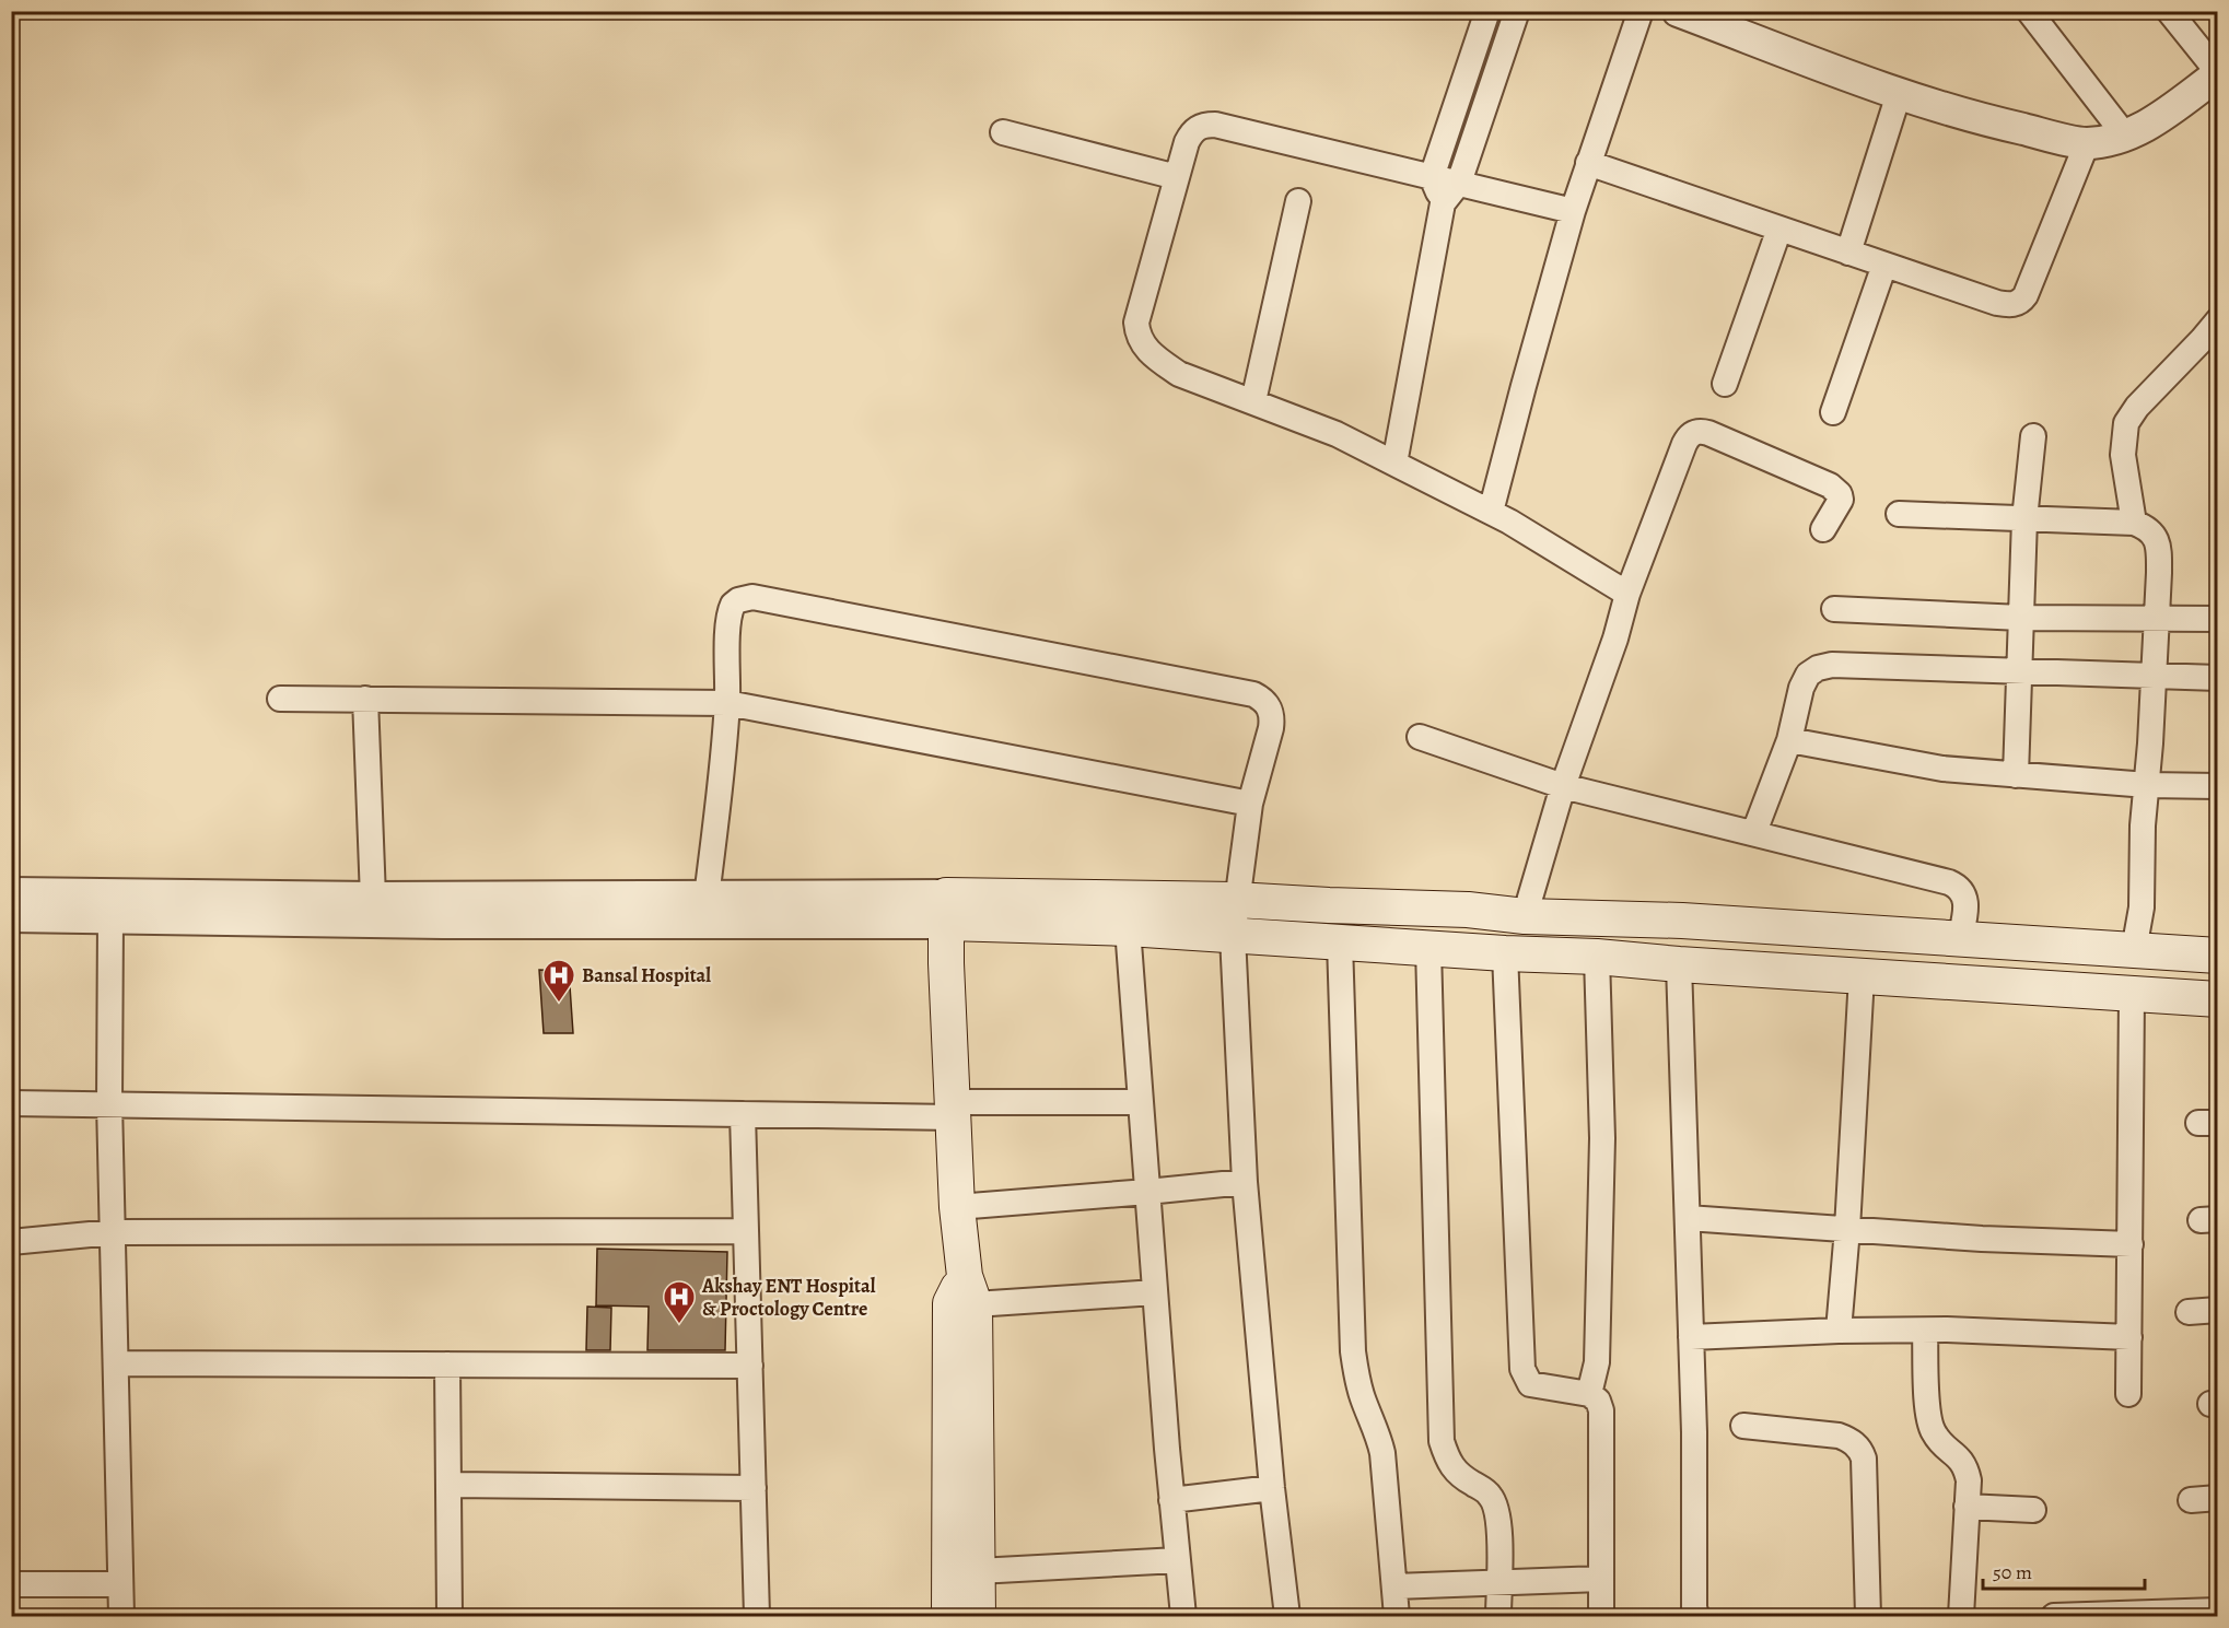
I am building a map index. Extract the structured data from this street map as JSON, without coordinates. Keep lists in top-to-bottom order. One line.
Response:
{"places":{"hospital":["Bansal Hospital","Akshay ENT Hospital & Proctology Centre"]},"scale_bar":"50 m"}
